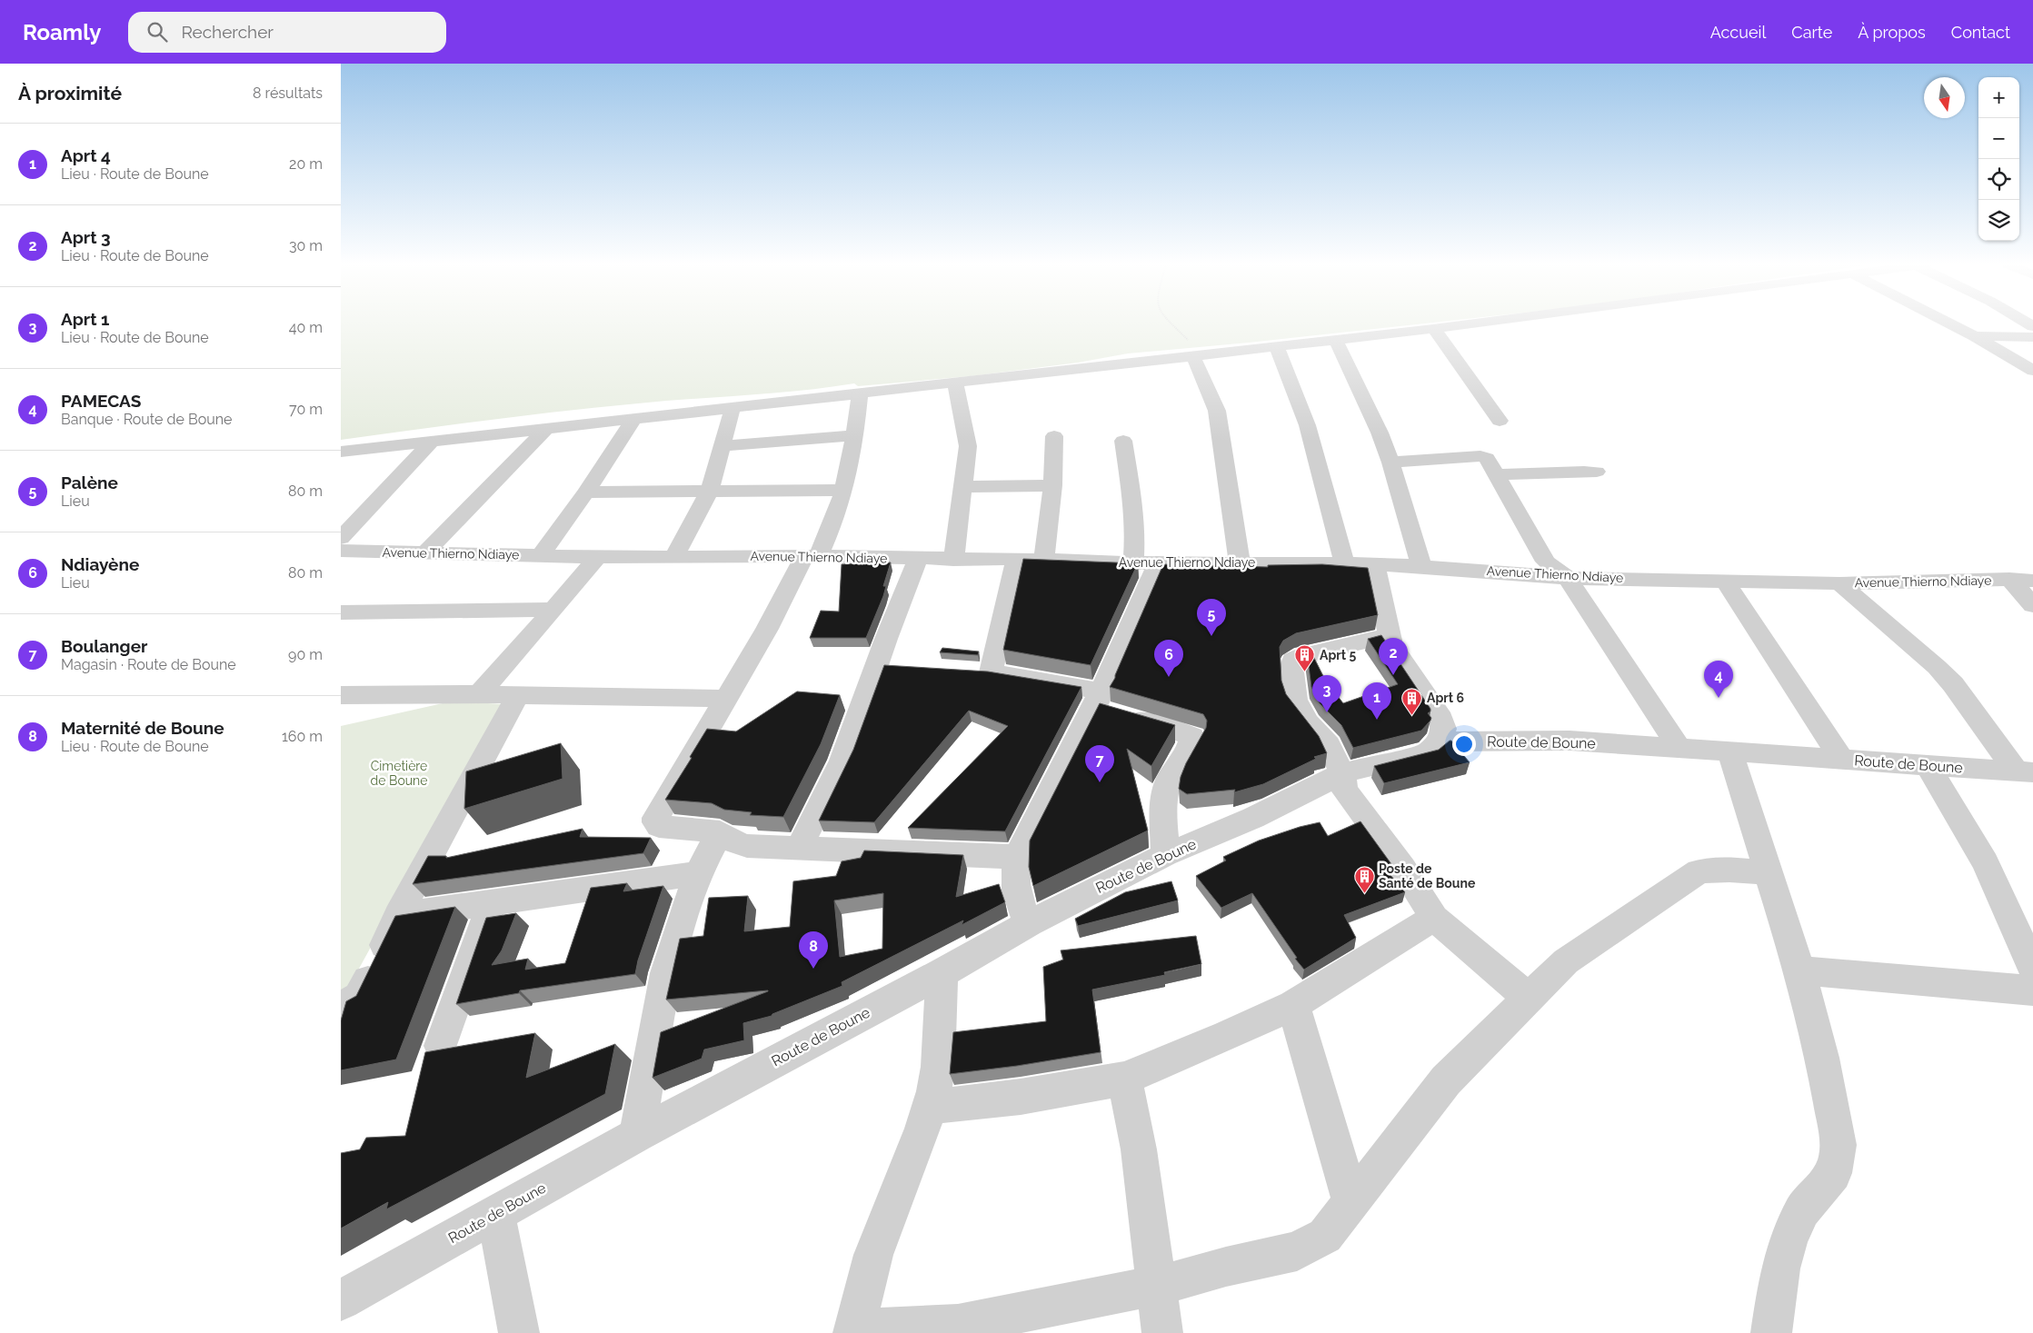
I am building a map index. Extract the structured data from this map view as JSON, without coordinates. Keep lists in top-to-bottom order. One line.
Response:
{"streets":{"street":["Avenue Thierno Ndiaye","Route de Boune"]},"parks":["Cimetière de Boune"],"places":{"building":["Aprt 5","Aprt 6","Poste de Santé de Boune"]},"north":"bottom","page":{"header":"Roamly","search":"Rechercher","nav":["Accueil","Carte","À propos","Contact"],"heading":["À proximité","8 résultats"],"map_buttons":["+","−"],"list":[{"mark":"1","name":"Aprt 4","note":"Lieu · Route de Boune","value":"20 m"},{"mark":"2","name":"Aprt 3","note":"Lieu · Route de Boune","value":"30 m"},{"mark":"3","name":"Aprt 1","note":"Lieu · Route de Boune","value":"40 m"},{"mark":"4","name":"PAMECAS","note":"Banque · Route de Boune","value":"70 m"},{"mark":"5","name":"Palène","note":"Lieu","value":"80 m"},{"mark":"6","name":"Ndiayène","note":"Lieu","value":"80 m"},{"mark":"7","name":"Boulanger","note":"Magasin · Route de Boune","value":"90 m"},{"mark":"8","name":"Maternité de Boune","note":"Lieu · Route de Boune","value":"160 m"}],"pins":["5","2","6","4","3","1","7","8"]}}
